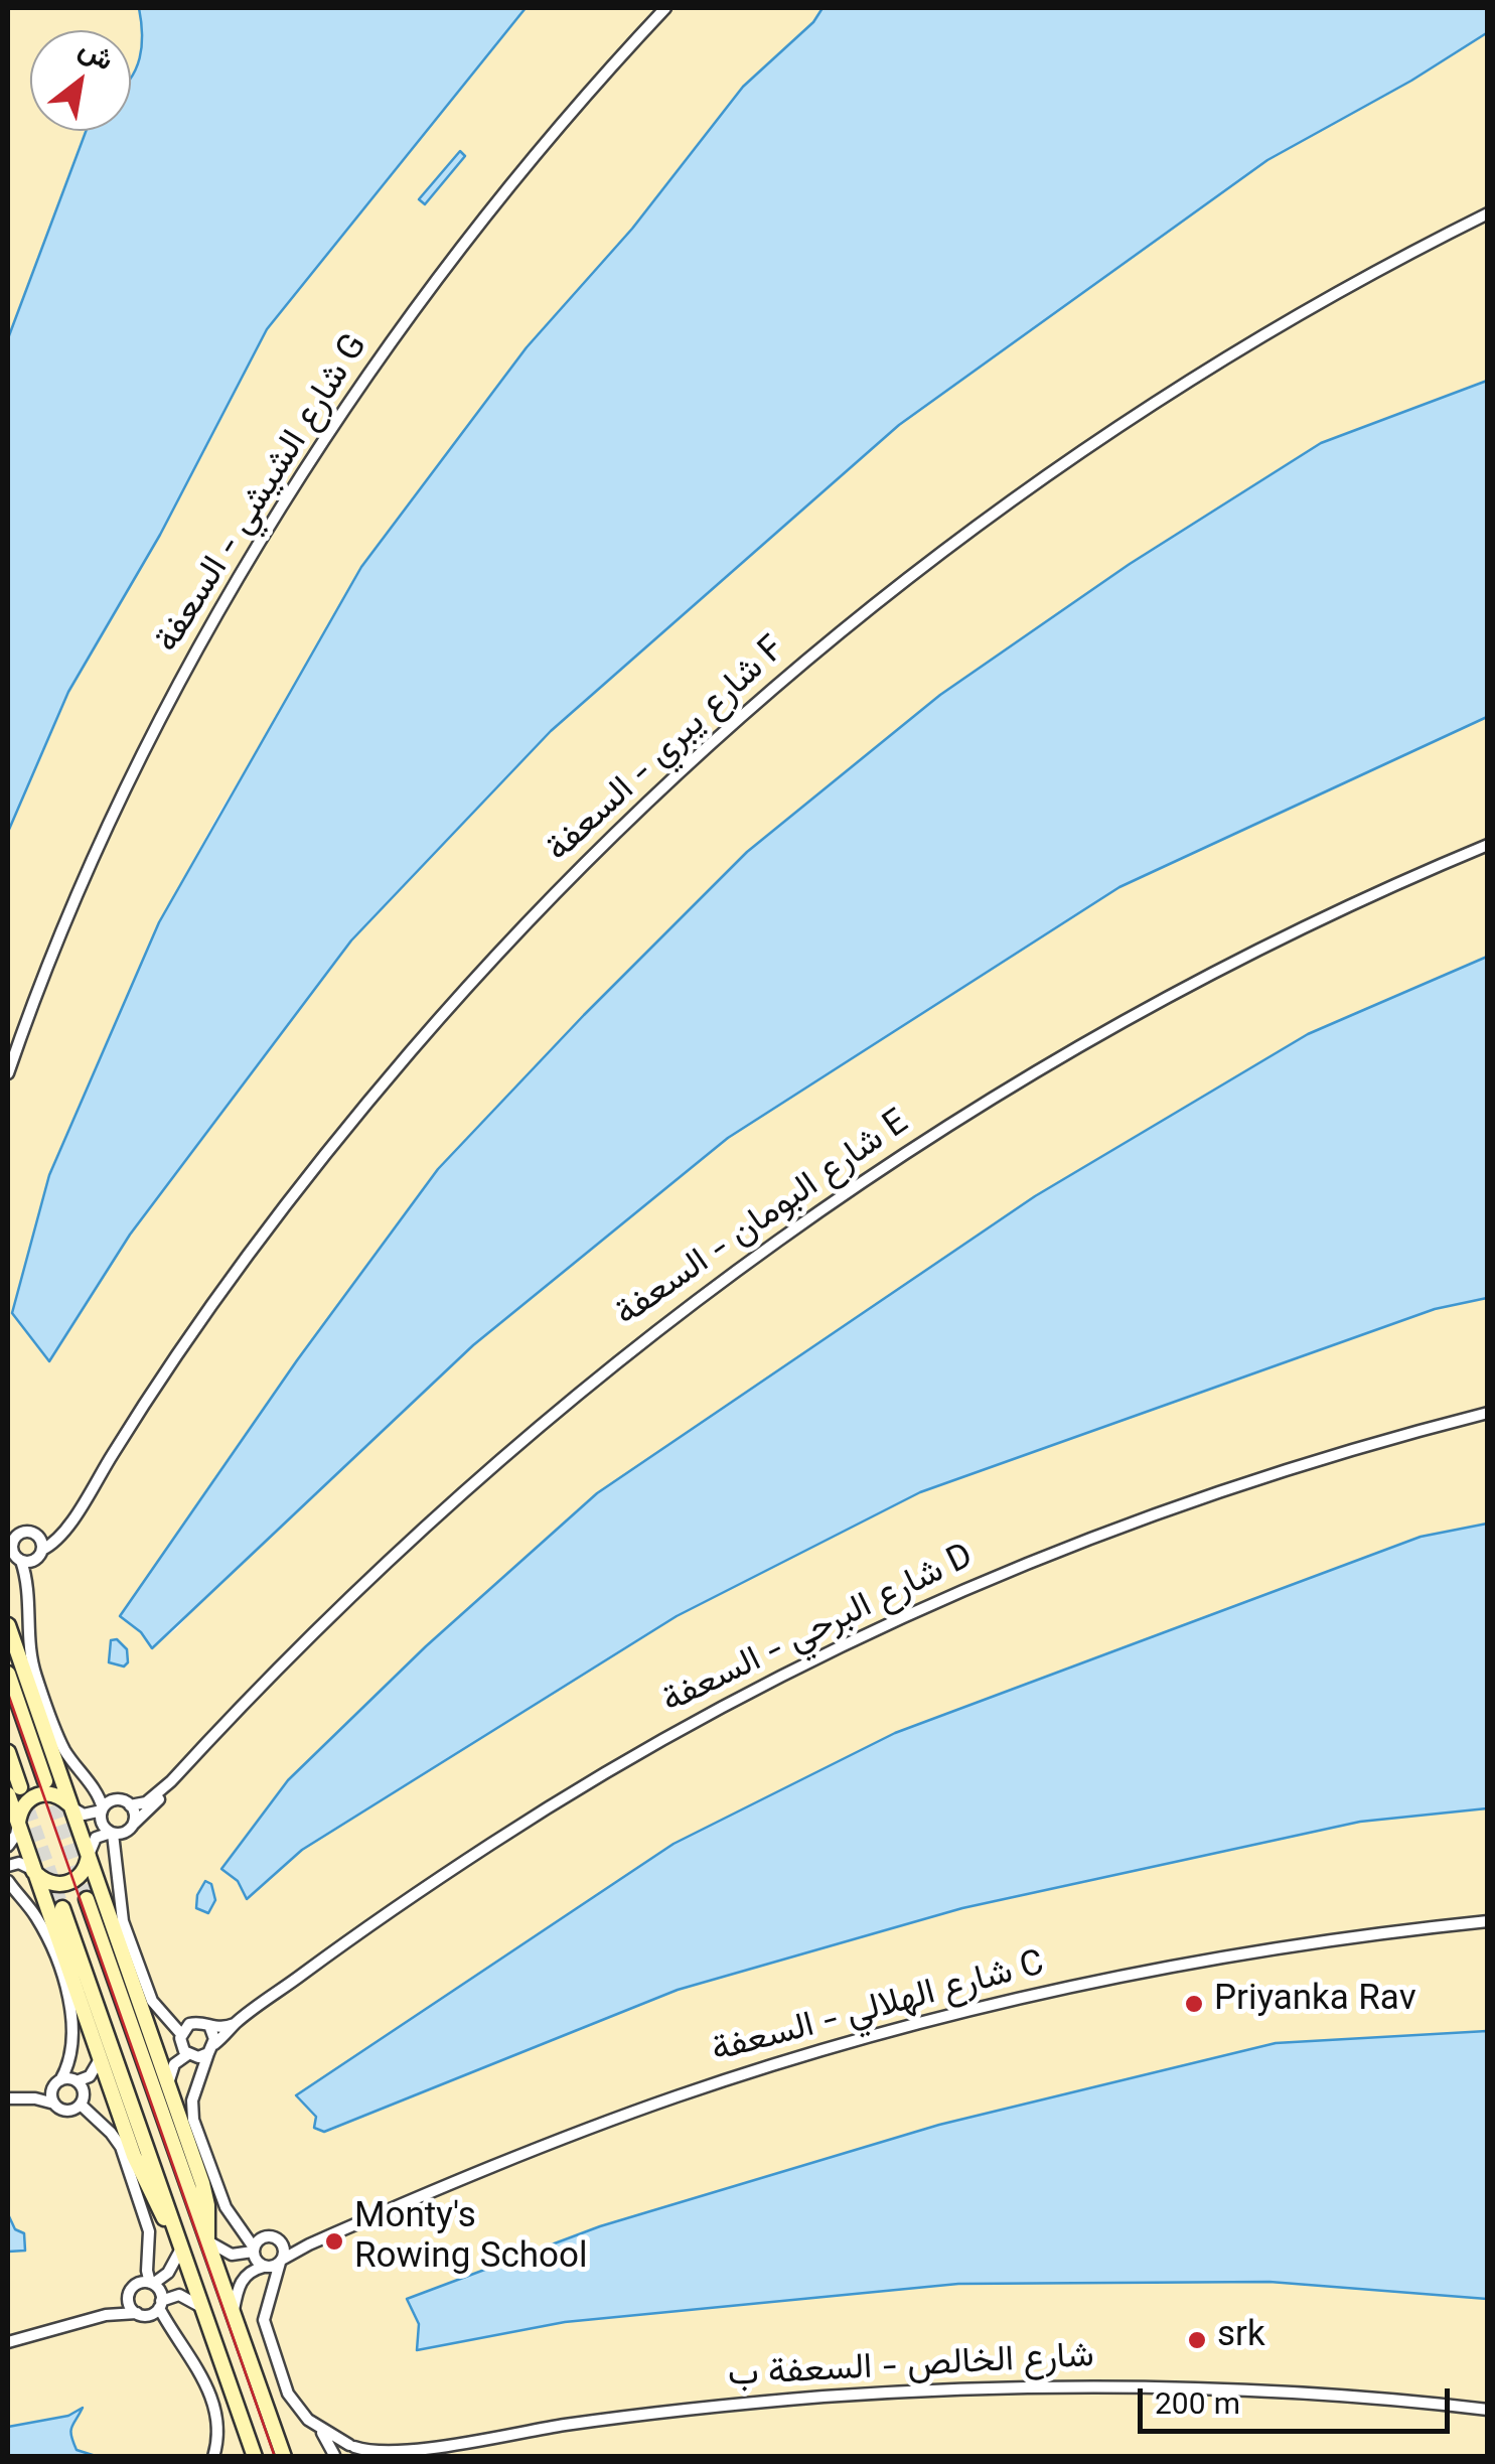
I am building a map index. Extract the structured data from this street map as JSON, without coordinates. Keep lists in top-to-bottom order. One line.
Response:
{"streets":{"street":["شارع الشيشي - السعفة G","شارع يبري - السعفة F","شارع البومان - السعفة E","شارع البرحي - السعفة D","شارع الهلالي - السعفة C","شارع الخالص - السعفة ب"]},"places":["Priyanka Rav","Monty's Rowing School","srk"],"scale_bar":"200 m","north":"top right"}
